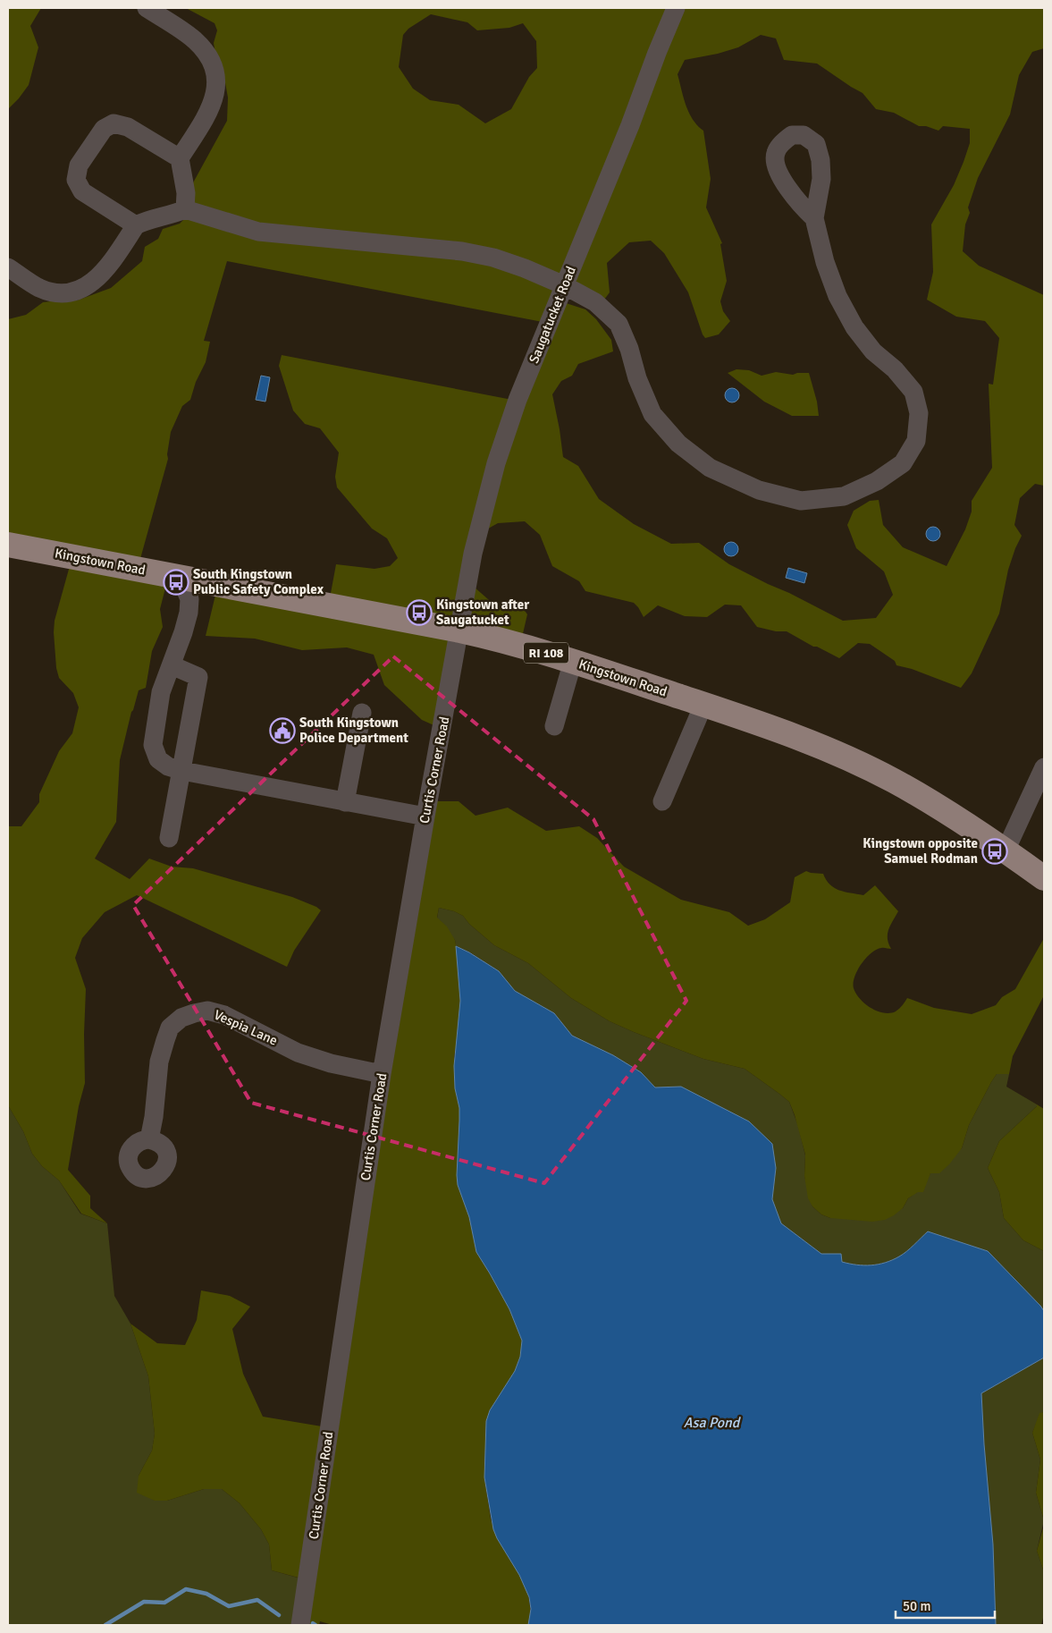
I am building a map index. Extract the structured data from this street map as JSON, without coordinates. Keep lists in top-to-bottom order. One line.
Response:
{"streets":{"main road":["Kingstown Road","RI 108"],"street":["Saugatucket Road","Curtis Corner Road","Vespia Lane"]},"crossings":[["Saugatucket Road","Kingstown Road"],["Saugatucket Road","Curtis Corner Road"],["Kingstown Road","Curtis Corner Road"],["Curtis Corner Road","Vespia Lane"]],"water":["Asa Pond"],"places":{"bus stop":["South Kingstown Public Safety Complex","Kingstown after Saugatucket","Kingstown opposite Samuel Rodman"],"public building":["South Kingstown Police Department"]},"scale_bar":"50 m"}
